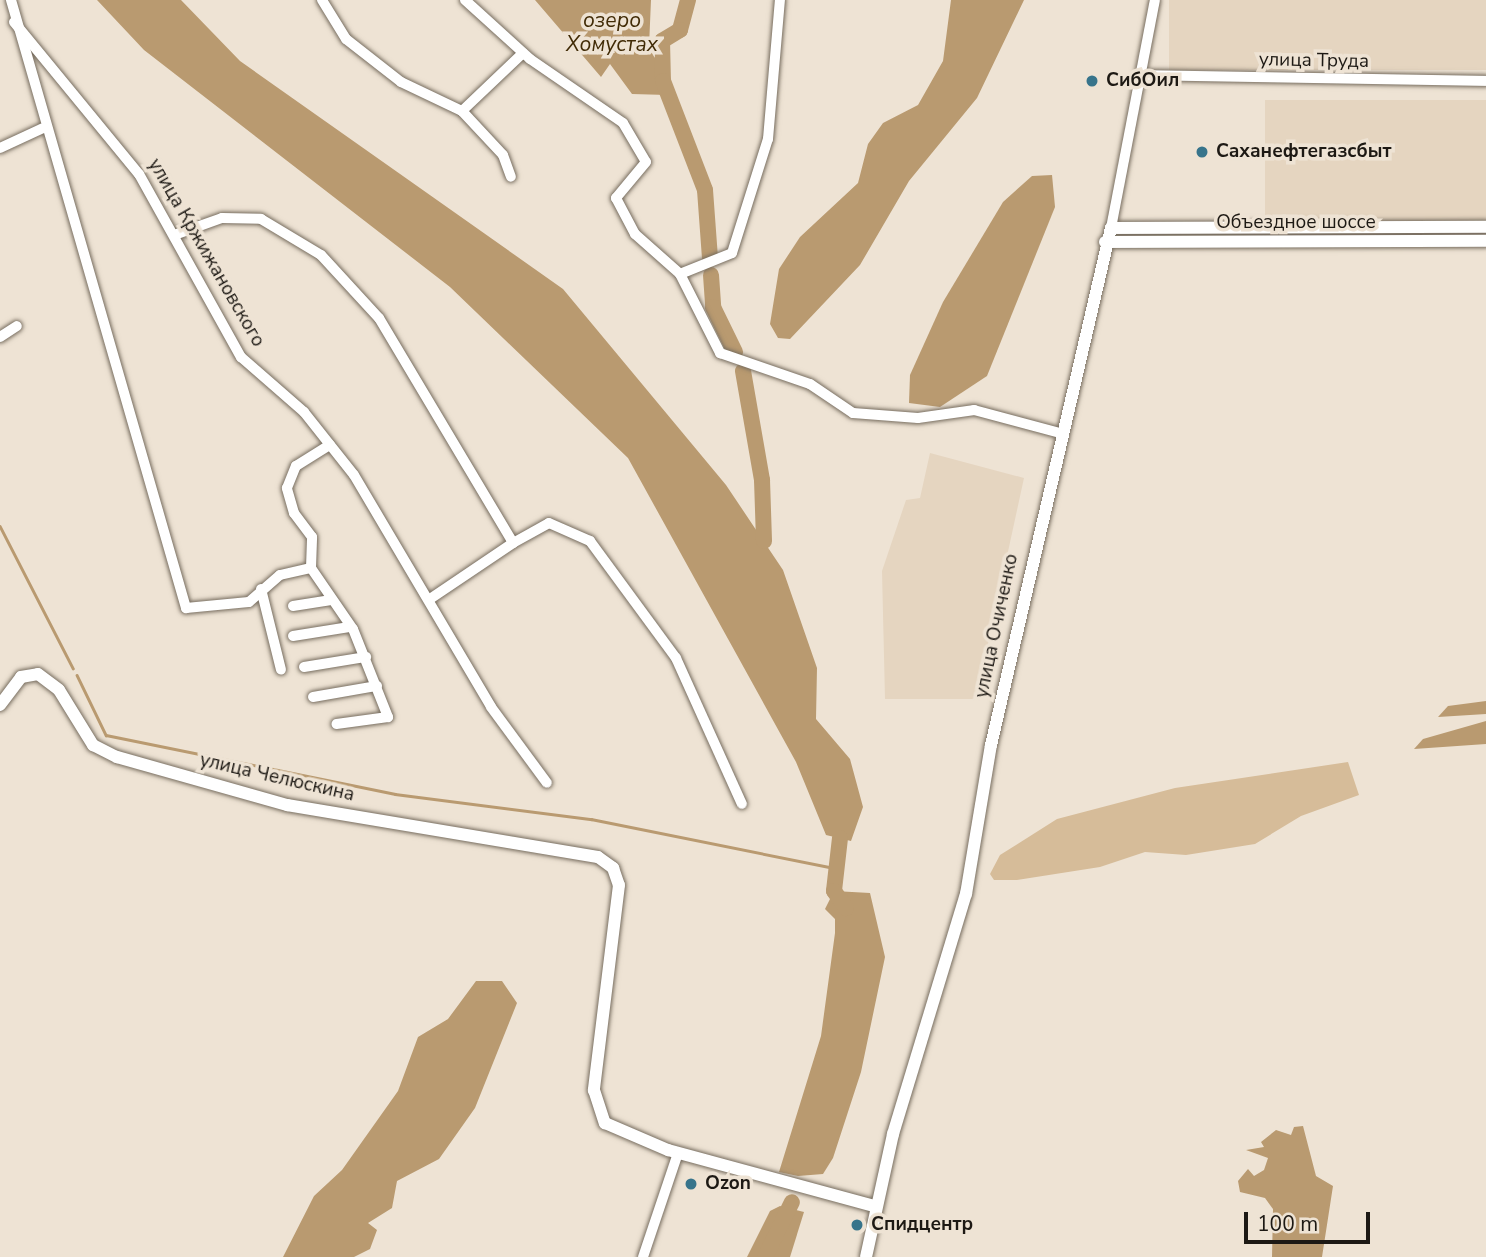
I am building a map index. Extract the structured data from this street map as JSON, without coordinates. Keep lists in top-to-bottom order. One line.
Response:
{"streets":{"street":["улица Труда","Объездное шоссе","улица Кржижановского","улица Очиченко","улица Челюскина"]},"crossings":[["улица Труда","улица Очиченко"],["Объездное шоссе","улица Очиченко"]],"water":["озеро Хомустах"],"places":["СибОил","Саханефтегазсбыт","Ozon","Спидцентр"],"scale_bar":"100 m"}
